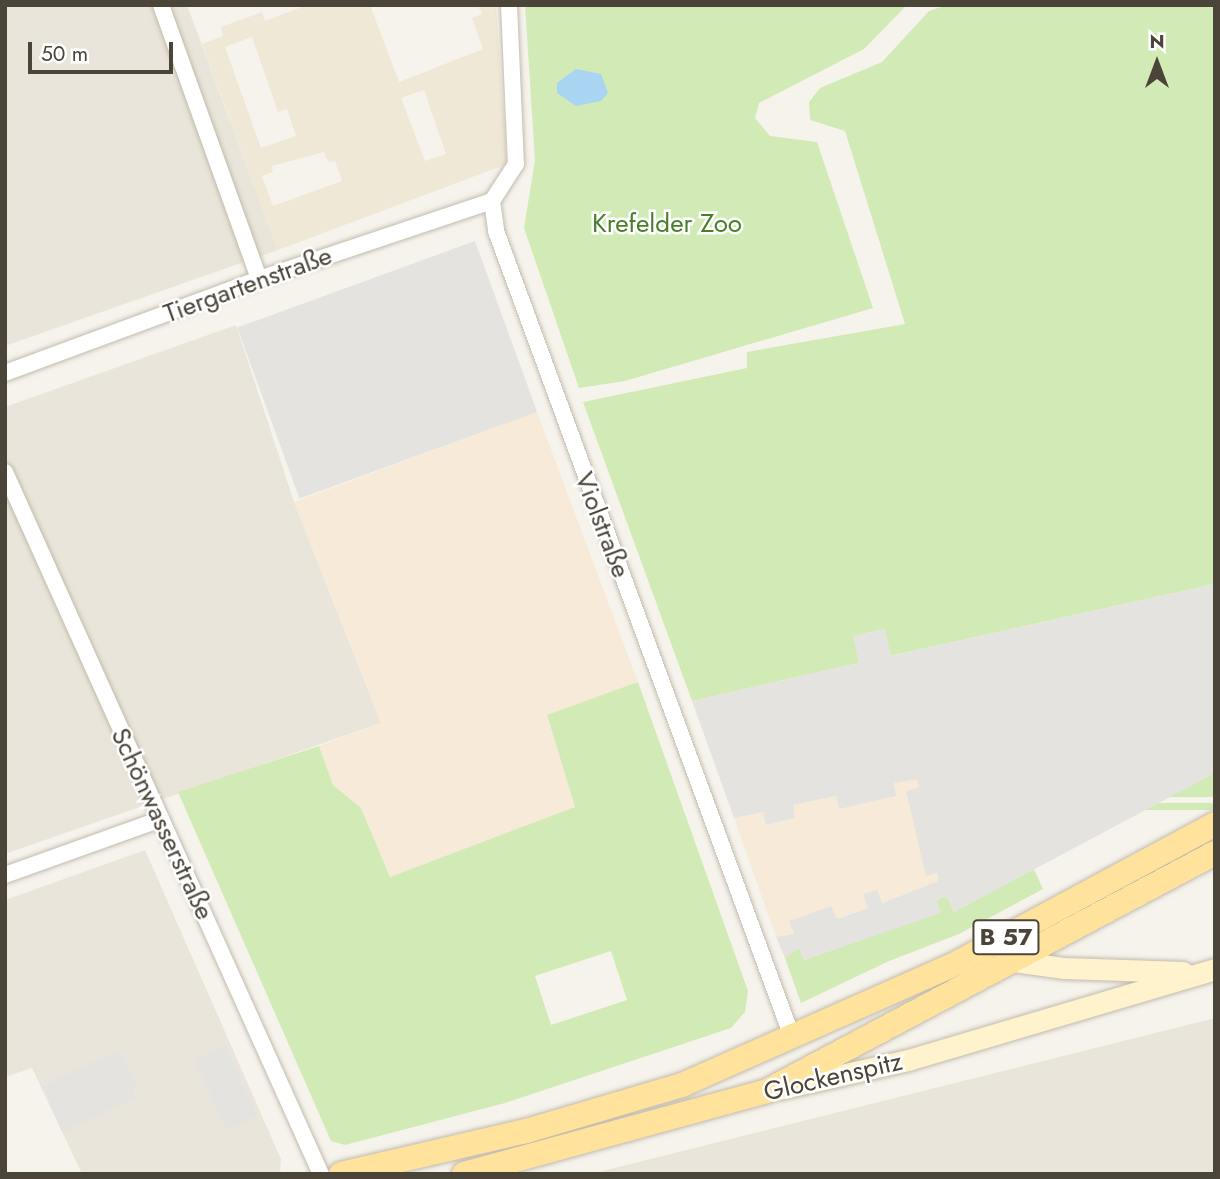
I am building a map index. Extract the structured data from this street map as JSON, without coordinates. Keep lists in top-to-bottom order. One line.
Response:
{"streets":{"main road":["B 57","Glockenspitz"],"street":["Tiergartenstraße","Violstraße","Schönwasserstraße"]},"crossings":[["Tiergartenstraße","Violstraße"],["Violstraße","B 57"],["Violstraße","Glockenspitz"],["B 57","Glockenspitz"]],"parks":["Krefelder Zoo"],"scale_bar":"50 m","north":"top"}
